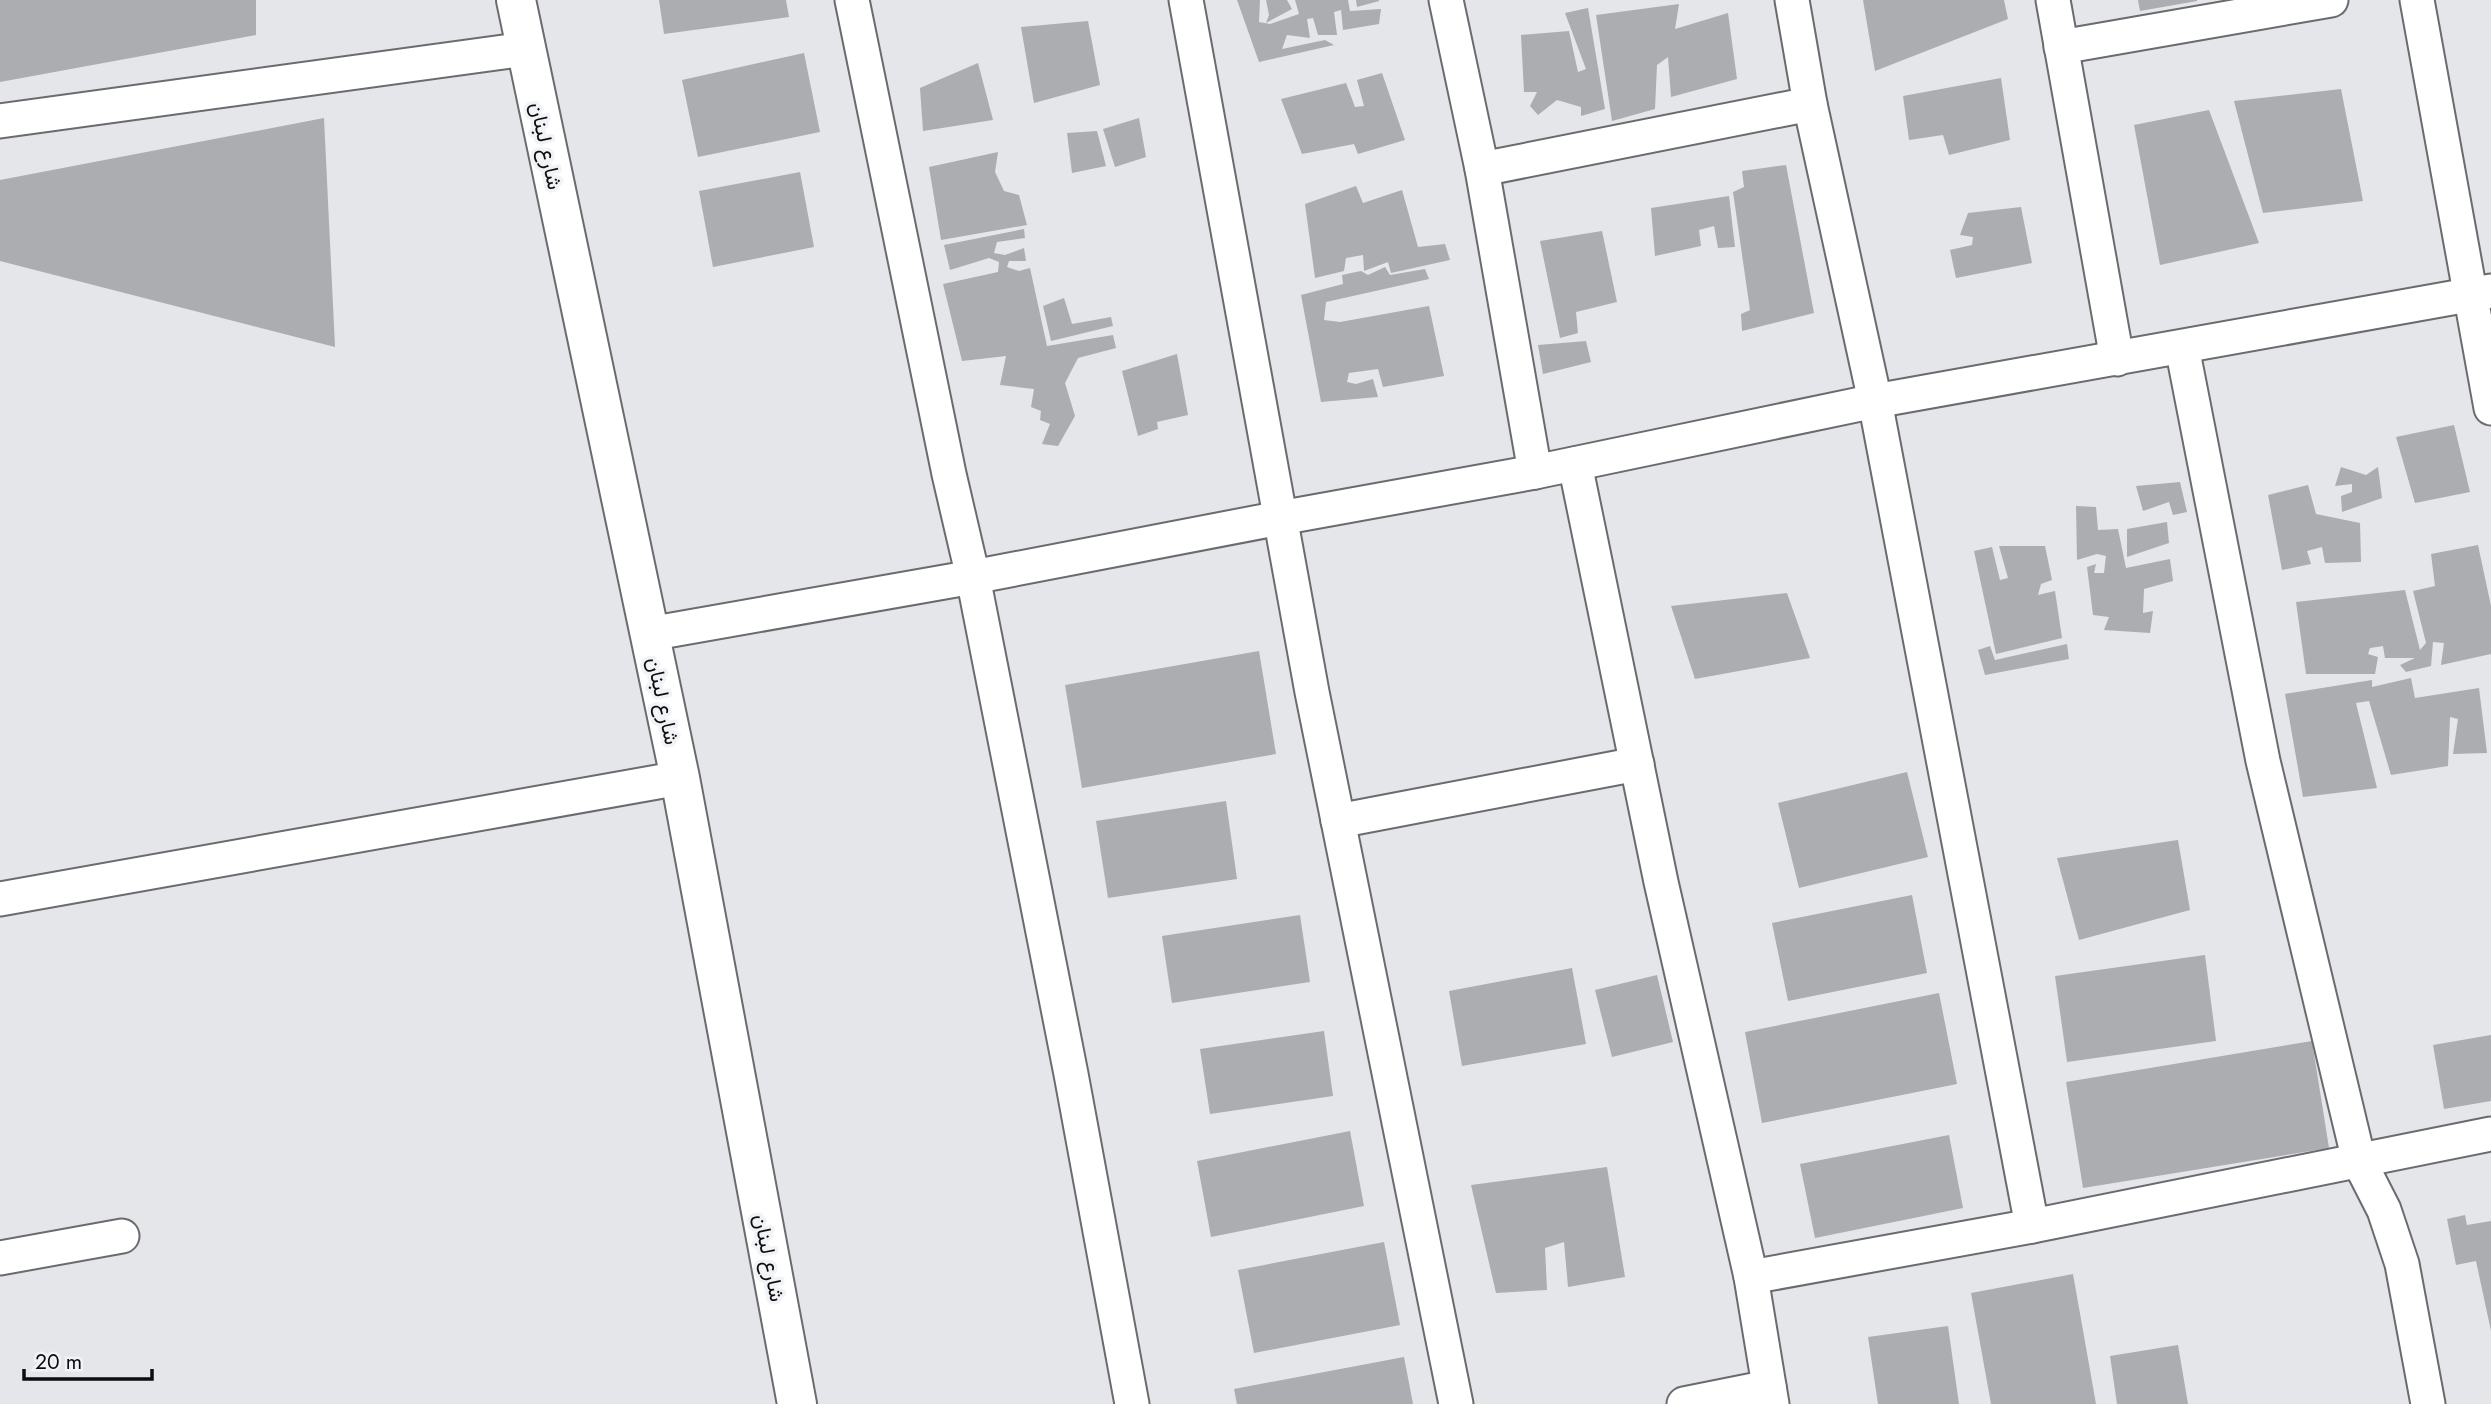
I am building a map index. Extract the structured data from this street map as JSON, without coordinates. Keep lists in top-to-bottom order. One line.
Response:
{"streets":{"street":["شارع لبنان"]},"scale_bar":"20 m"}
